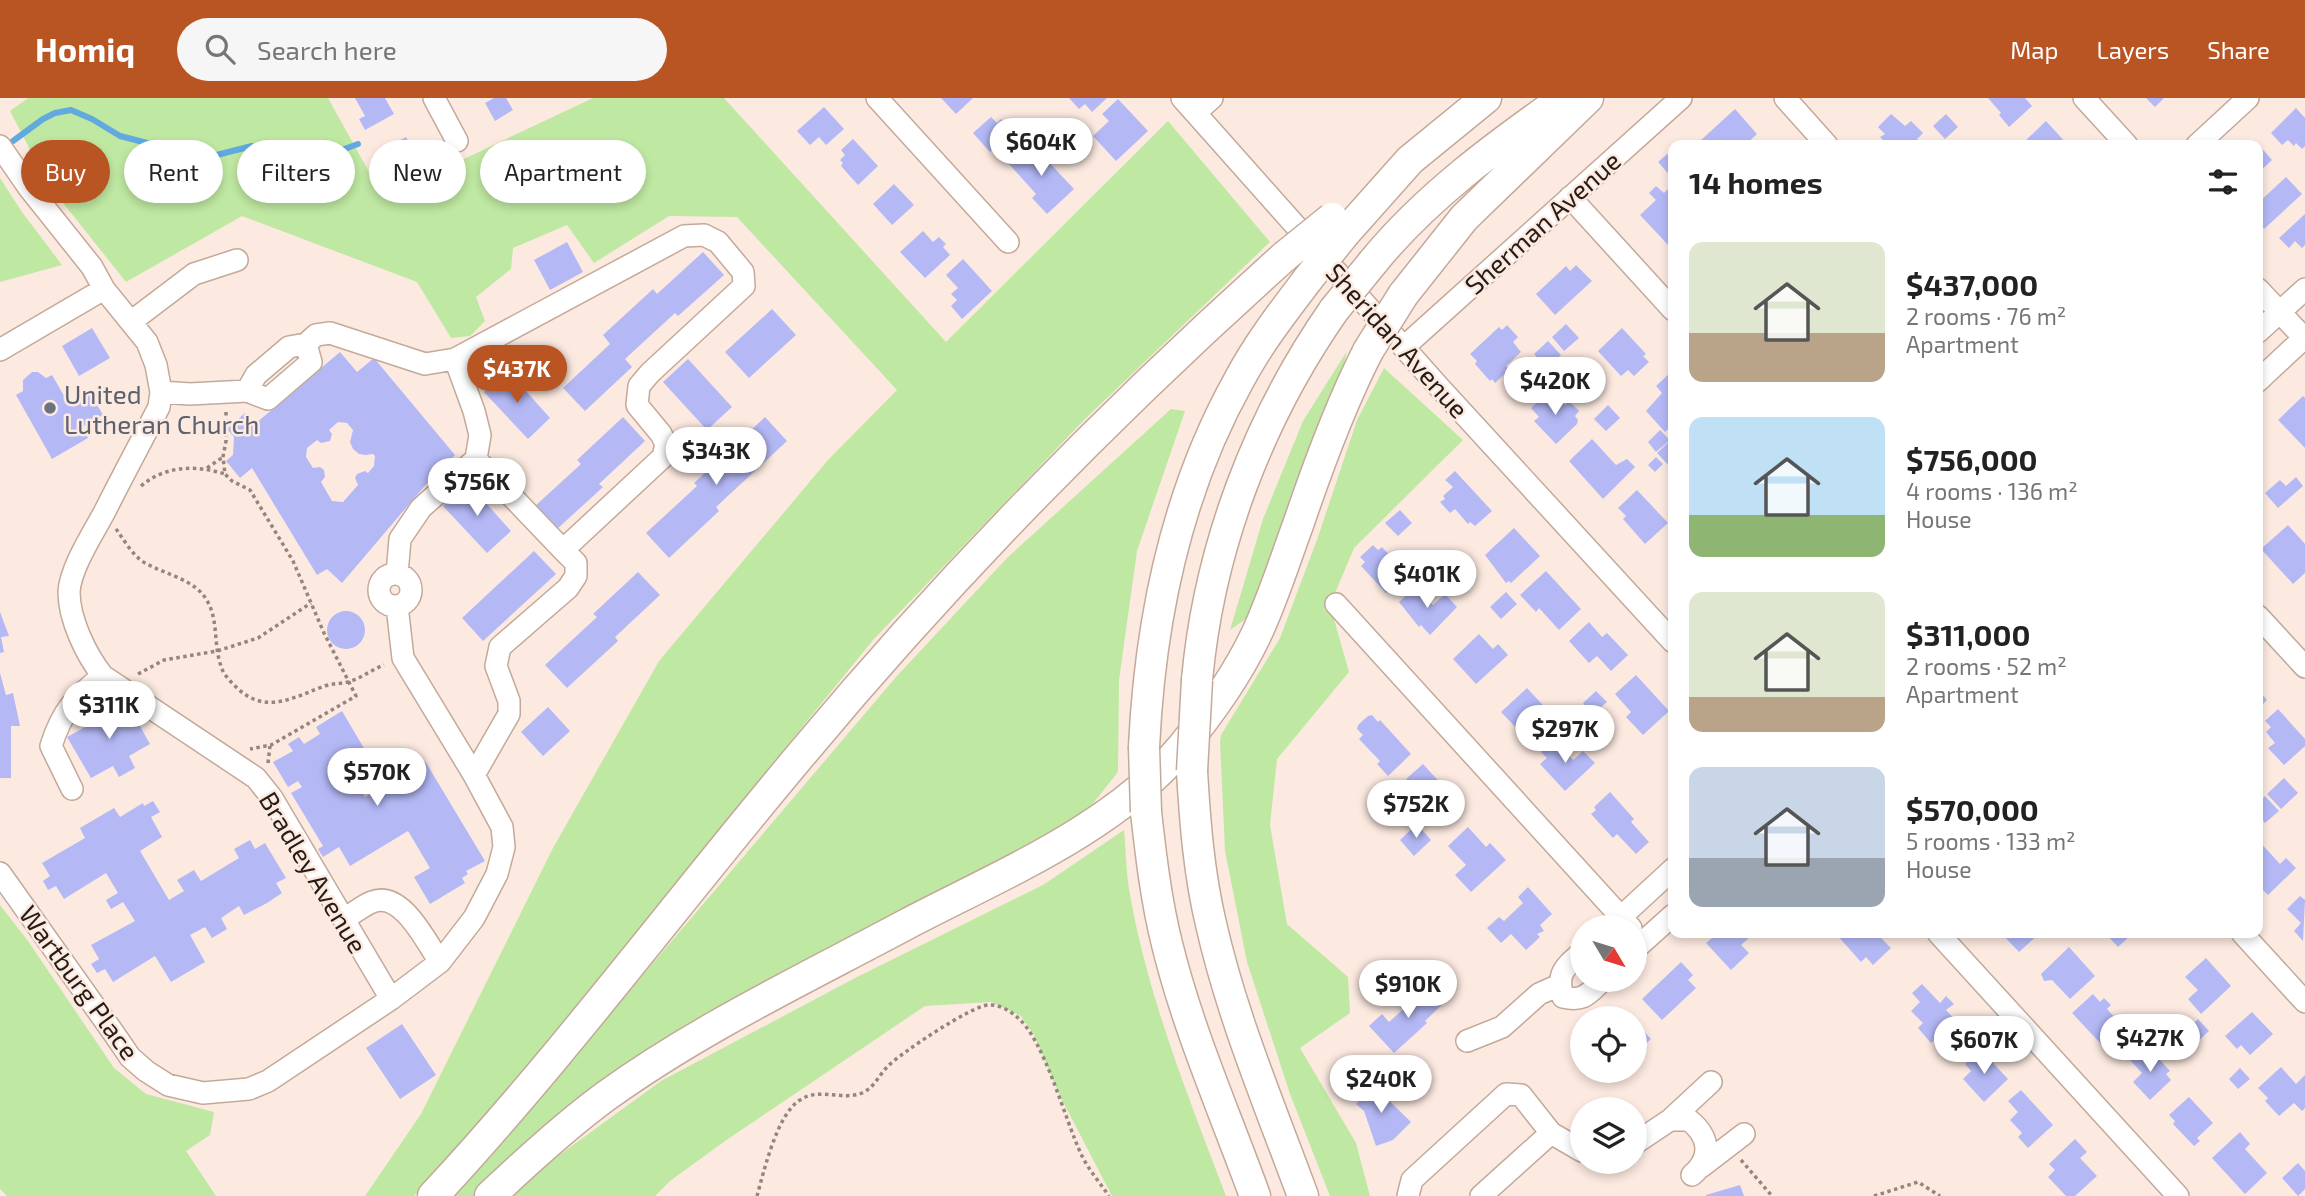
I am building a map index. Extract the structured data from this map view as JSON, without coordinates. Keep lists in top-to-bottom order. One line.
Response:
{"streets":{"street":["Sherman Avenue","Sheridan Avenue","Bradley Avenue","Wartburg Place"]},"crossings":[["Sherman Avenue","Sheridan Avenue"],["Bradley Avenue","Wartburg Place"]],"places":["United Lutheran Church"],"north":"bottom right","page":{"header":"Homiq","search":"Search here","nav":["Map","Layers","Share"],"price":["$604K","$437K","$420K","$343K","$756K","$401K","$311K","$297K","$570K","$752K","$910K","$427K","$607K","$240K"],"chip":["Buy","Rent","Filters","New","Apartment"],"heading":"14 homes","list":[{"name":"$437,000","note":"2 rooms · 76 m² · Apartment"},{"name":"$756,000","note":"4 rooms · 136 m² · House"},{"name":"$311,000","note":"2 rooms · 52 m² · Apartment"},{"name":"$570,000","note":"5 rooms · 133 m² · House"}]}}
